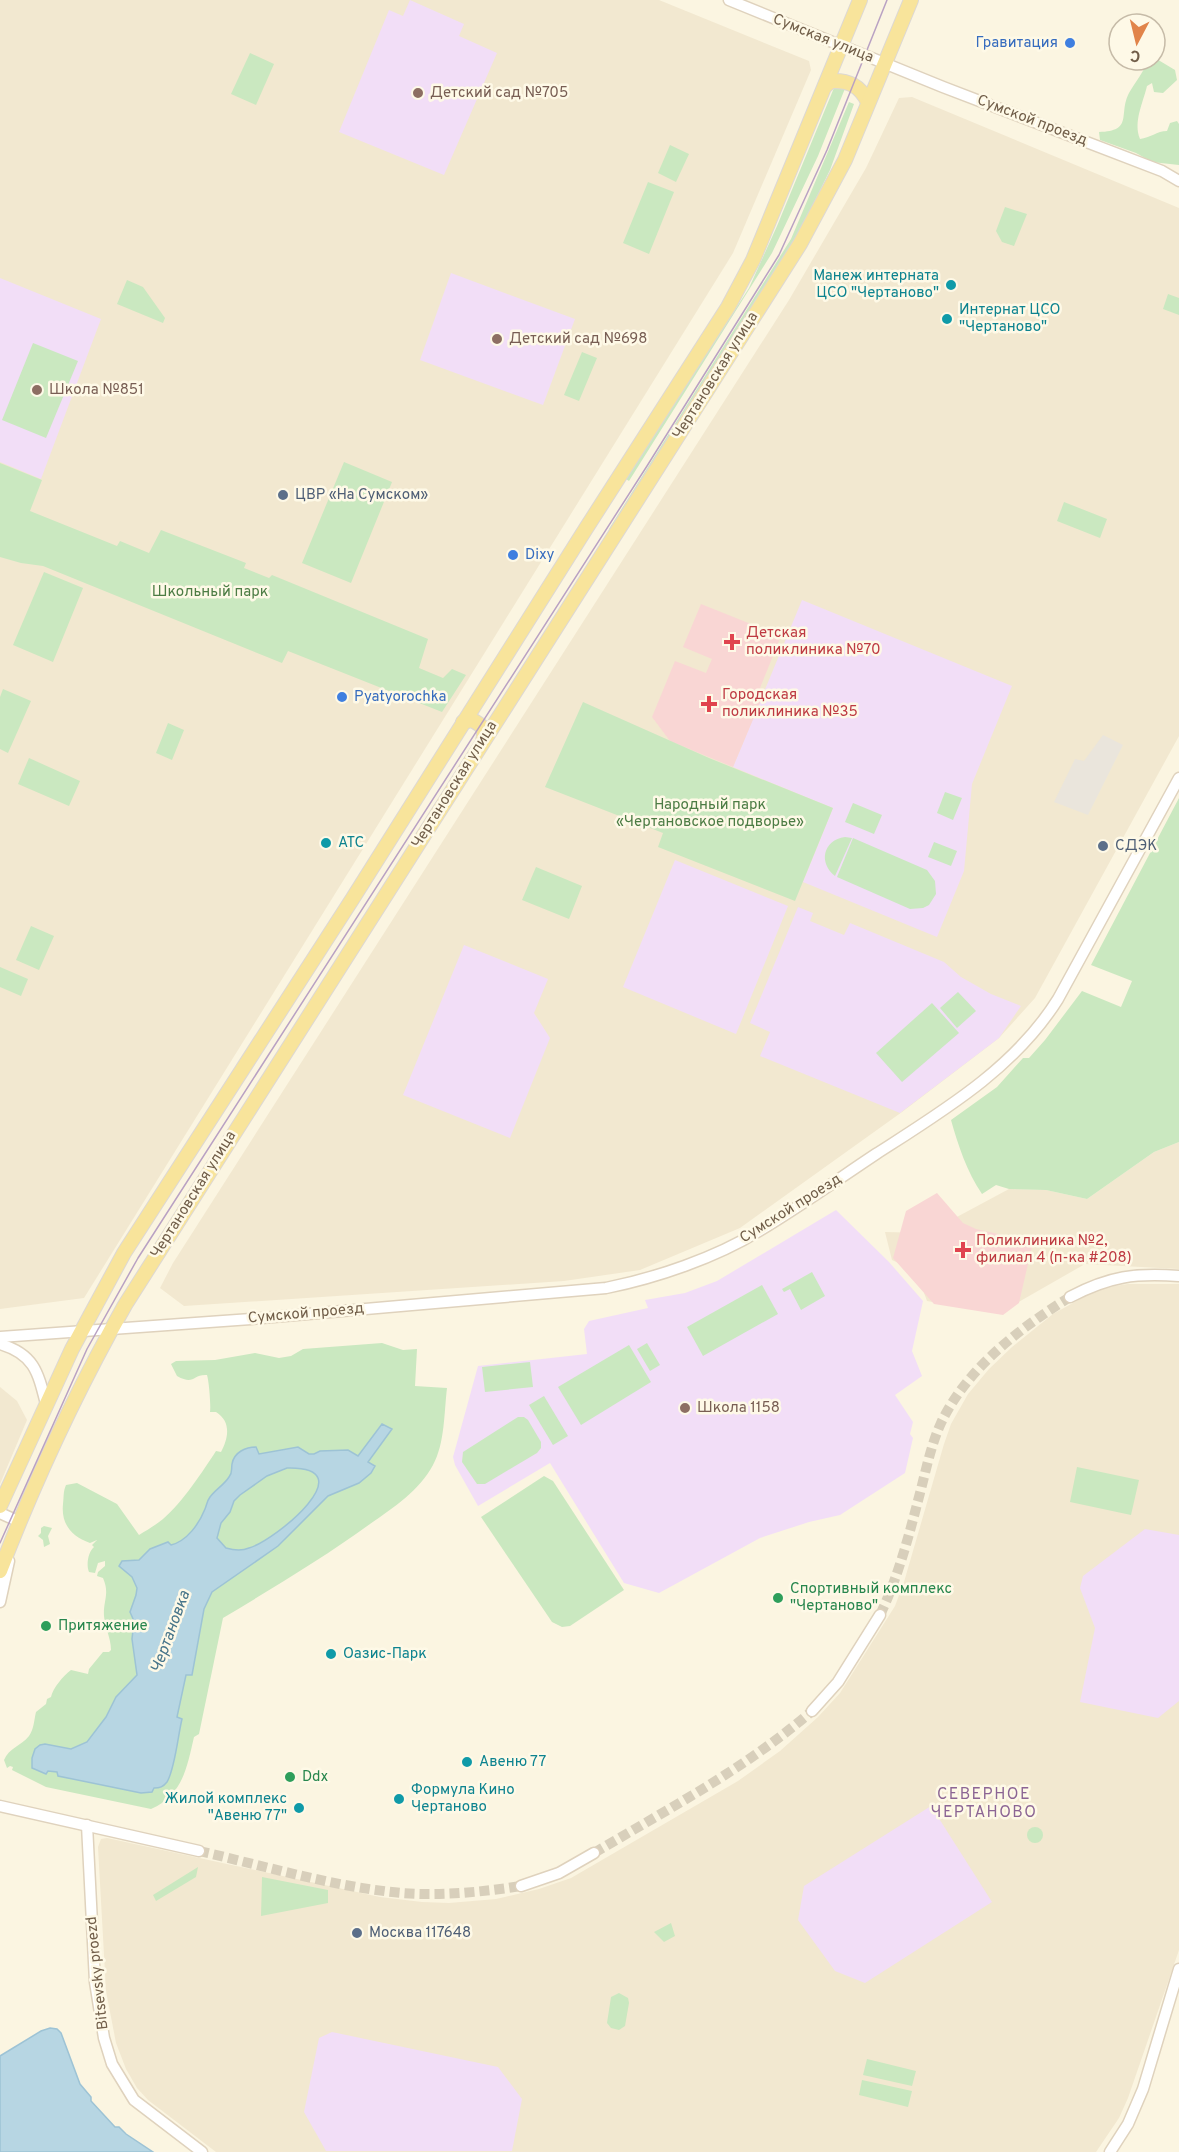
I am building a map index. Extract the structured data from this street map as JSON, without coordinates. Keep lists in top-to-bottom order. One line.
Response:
{"streets":{"main road":["Чертановская улица"],"street":["Сумская улица","Сумской проезд","Bitsevsky proezd"]},"crossings":[["Сумская улица","Сумской проезд"],["Сумская улица","Чертановская улица"],["Сумской проезд","Чертановская улица"]],"districts":["СЕВЕРНОЕ ЧЕРТАНОВО"],"water":["Чертановка"],"parks":["Школьный парк","Народный парк «Чертановское подворье»"],"places":{"other":["Гравитация","Детский сад №705","Манеж интерната ЦСО \"Чертаново\"","Интернат ЦСО \"Чертаново\"","Детский сад №698","Школа №851","ЦВР «На Сумском»","Dixy","Pyatyorochka","АТС","СДЭК","Школа 1158","Спортивный комплекс \"Чертаново\"","Притяжение","Оазис-Парк","Авеню 77","Ddx","Формула Кино Чертаново","Жилой комплекс \"Авеню 77\"","Москва 117648"],"health":["Детская поликлиника №70","Городская поликлиника №35","Поликлиника №2, филиал 4 (п-ка #208)"]},"north":"bottom"}
